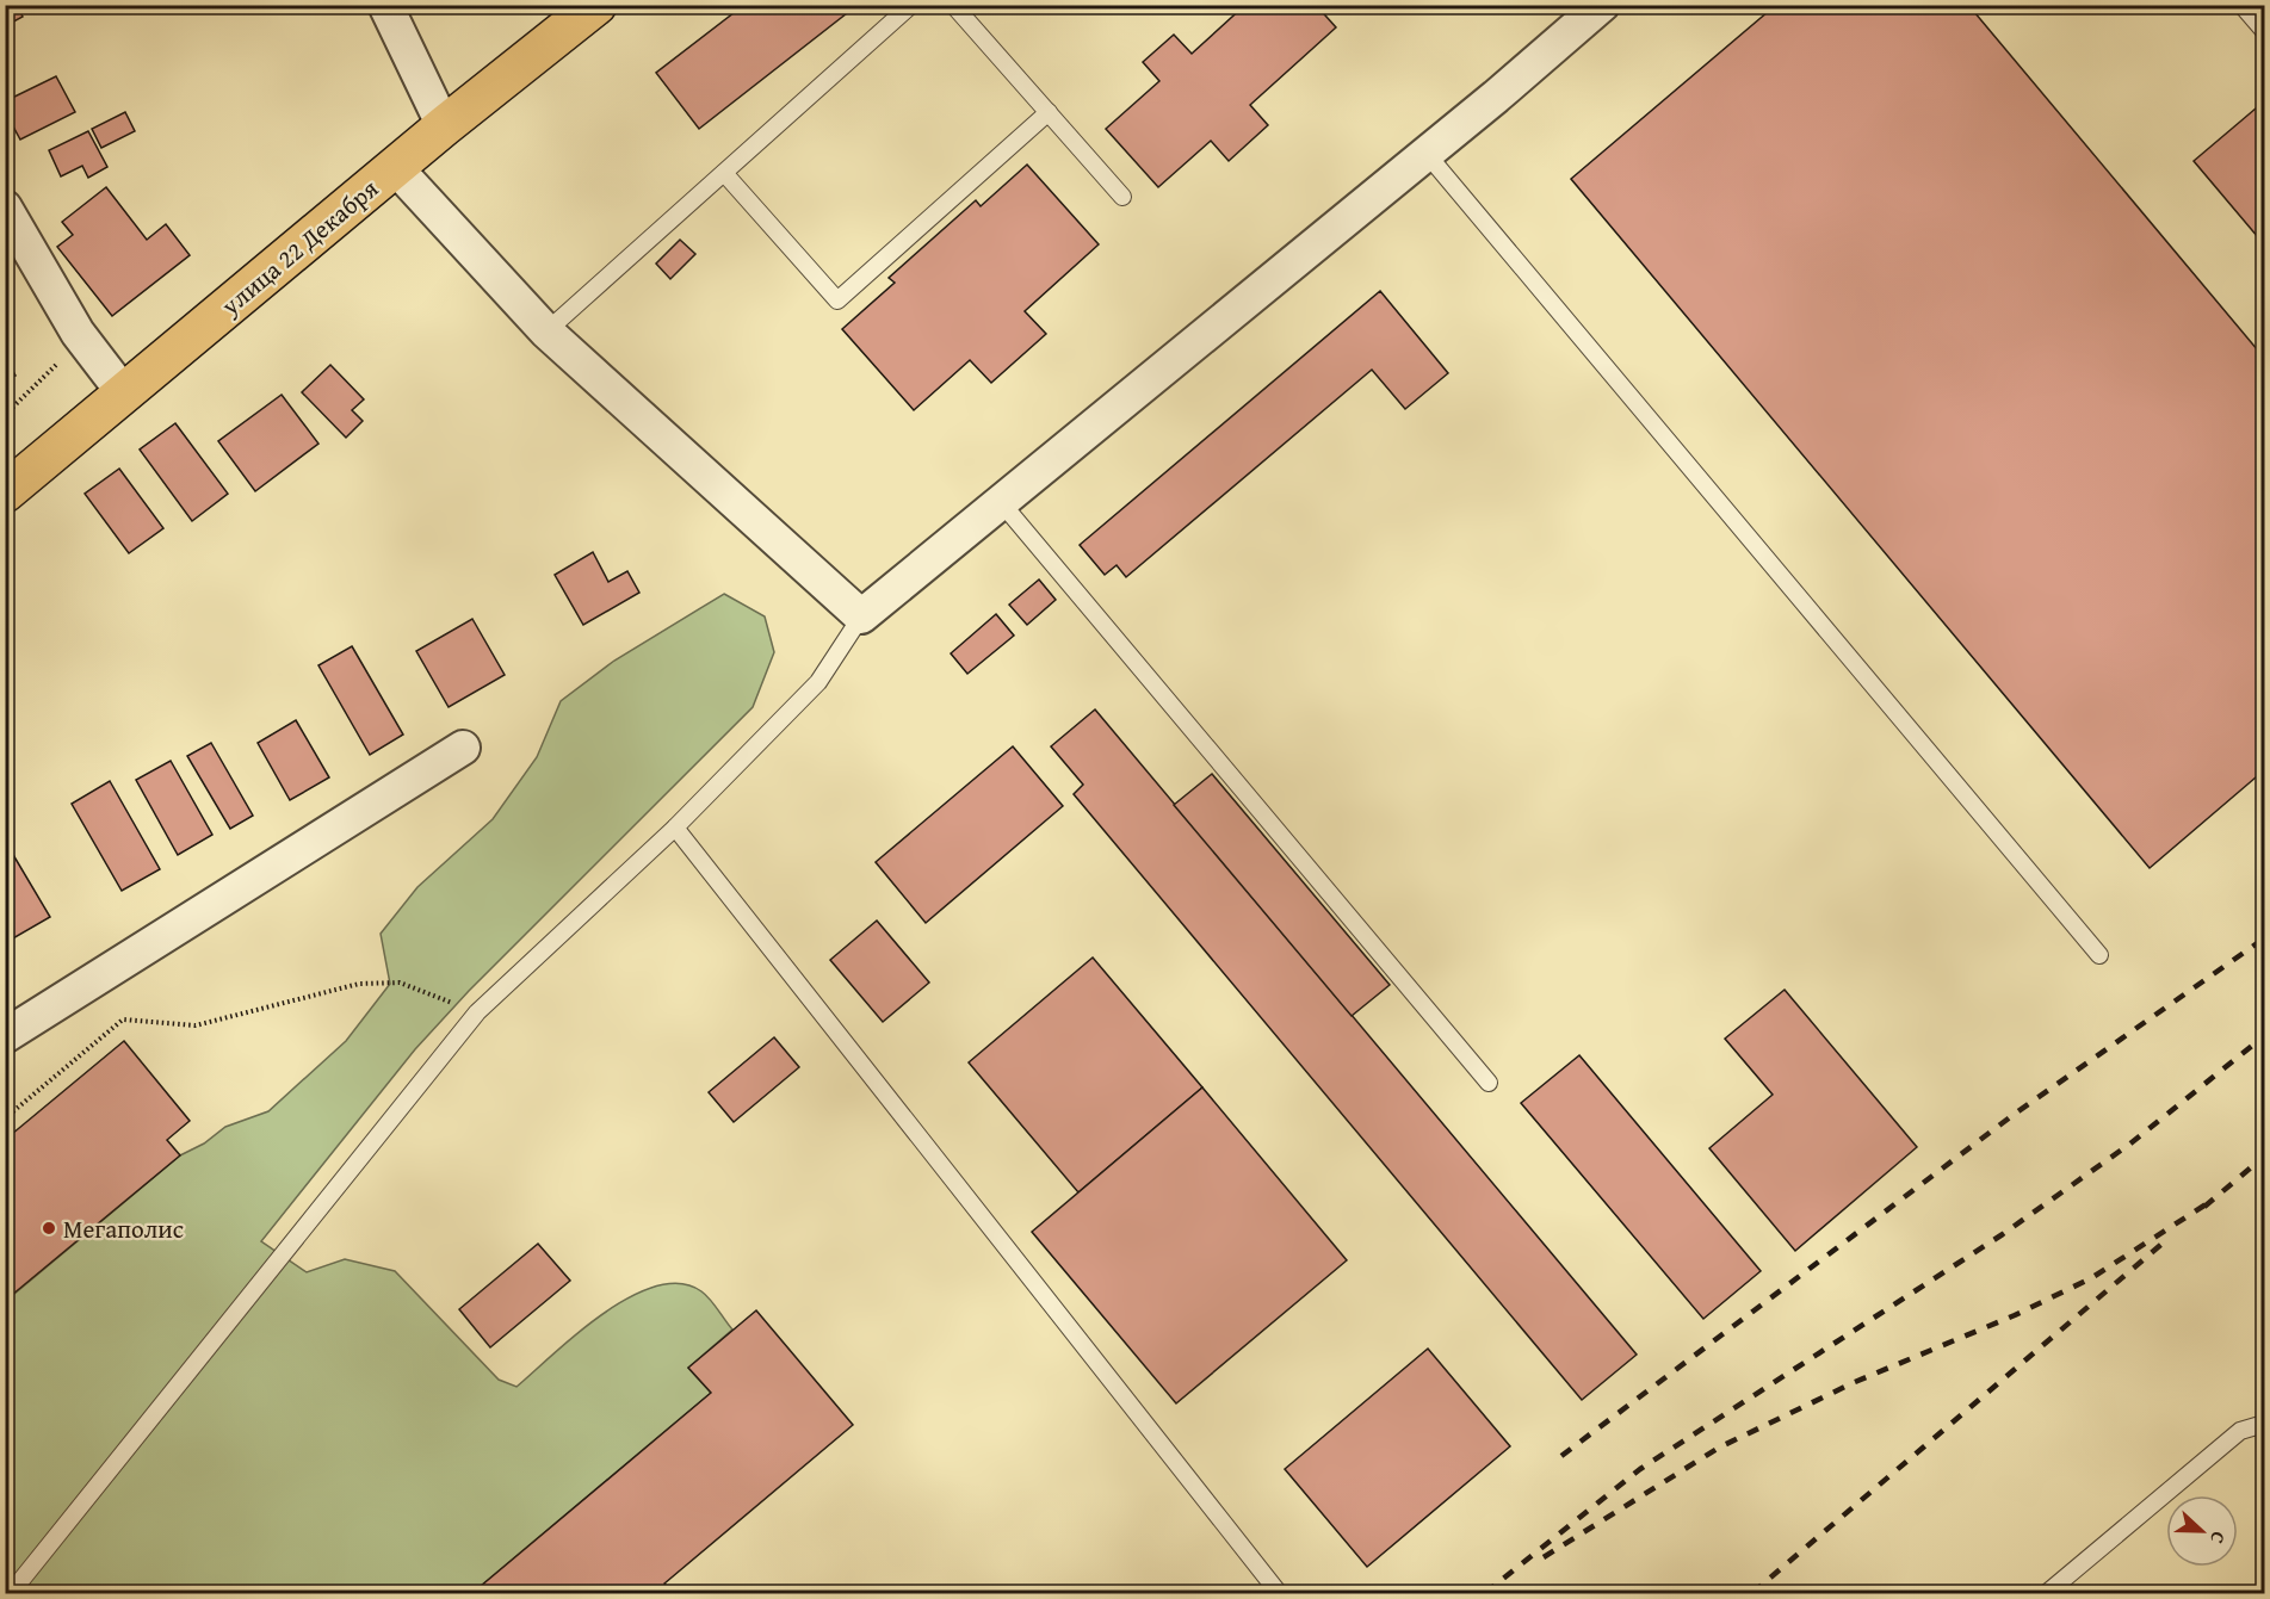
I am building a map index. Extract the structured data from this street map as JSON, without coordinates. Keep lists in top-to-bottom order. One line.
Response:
{"streets":{"main road":["улица 22 Декабря"]},"places":["Мегаполис"],"north":"right"}
